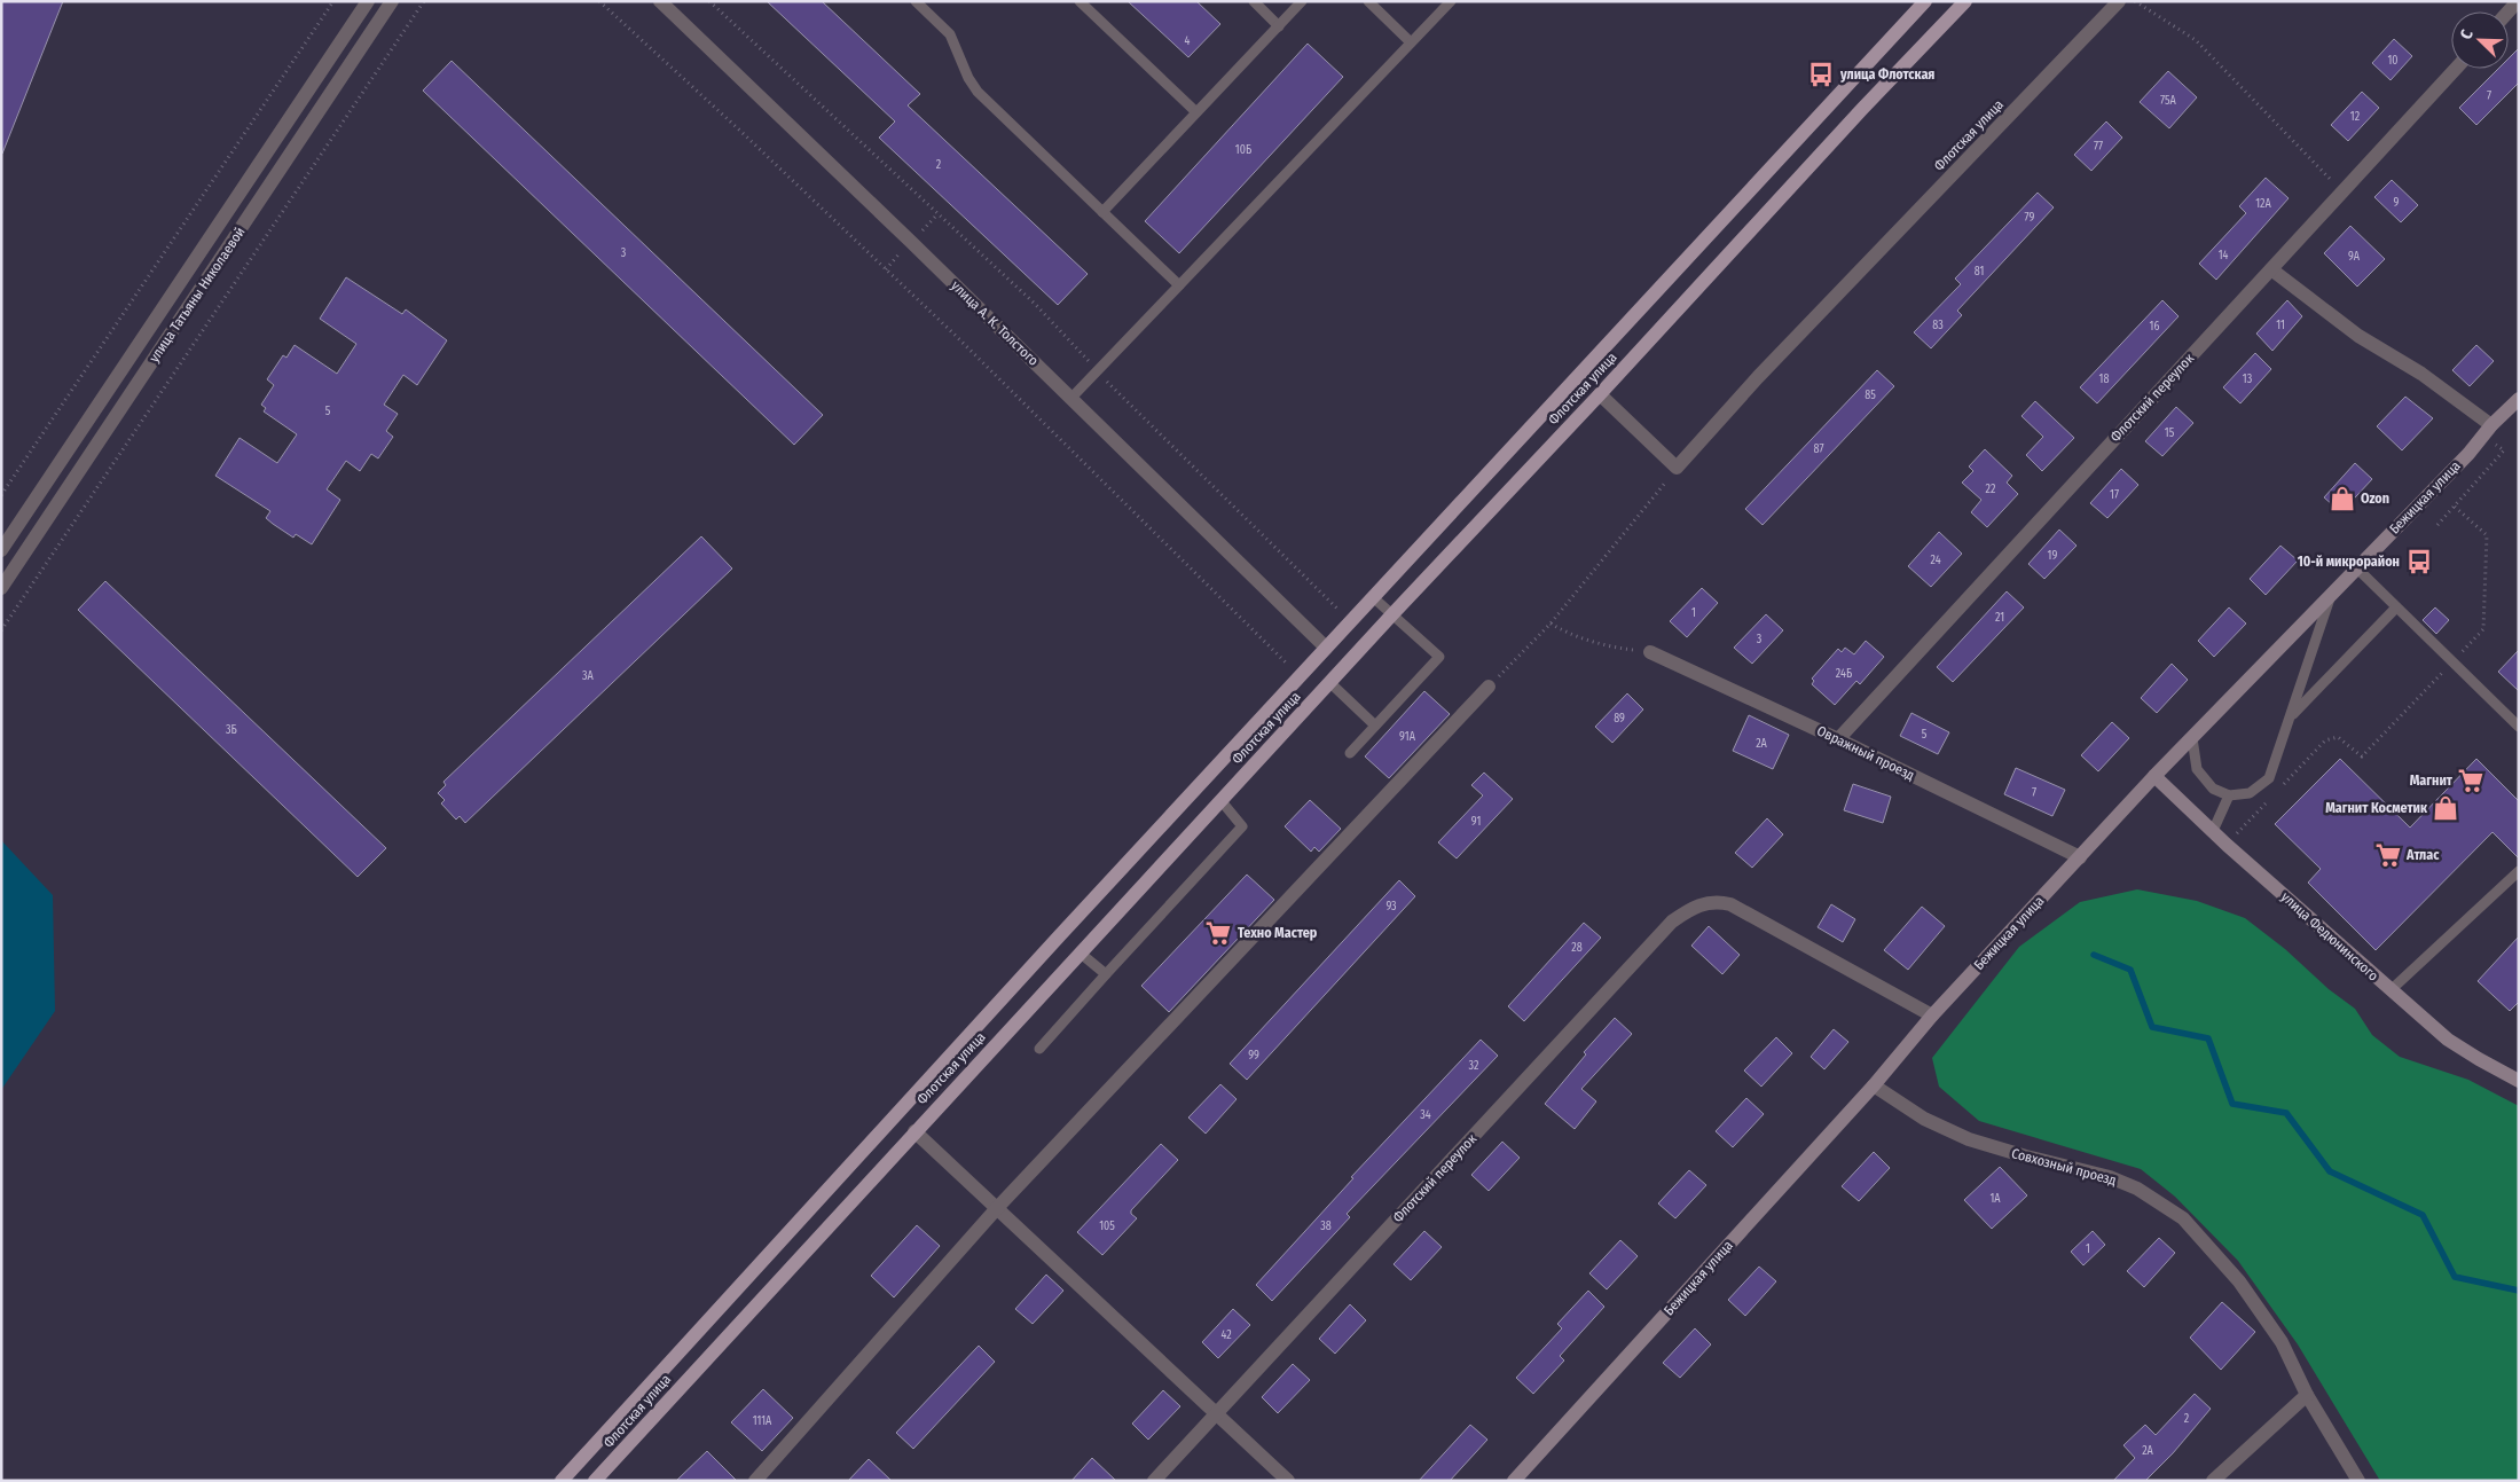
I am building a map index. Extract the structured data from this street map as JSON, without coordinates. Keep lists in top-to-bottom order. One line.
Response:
{"streets":{"main road":["Флотская улица"],"street":["улица Татьяны Николаевой","улица А. К. Толстого","Флотский переулок","Бежицкая улица","Овражный проезд","улица Федюнинского","Совхозный проезд"]},"crossings":[["Флотская улица","улица А. К. Толстого"],["Флотский переулок","Бежицкая улица"],["Флотский переулок","Овражный проезд"],["Бежицкая улица","Овражный проезд"],["Бежицкая улица","улица Федюнинского"],["Бежицкая улица","Совхозный проезд"]],"places":{"bus stop":["улица Флотская","10-й микрорайон"],"shop":["Ozon","Магнит Косметик"],"supermarket":["Магнит","Атлас","Техно Мастер"]},"house_numbers":["4","10","7","75А","12","77","10Б","2","9","12А","79","3","14","9А","81","83","11","16","18","13","85","5","15","87","22","17","19","24","1","21","3","24Б","3А","89","3Б","5","91А","2А","7","91","93","28","99","32","34","1А","105","38","1","42","2","111А","2А"],"north":"top left"}
